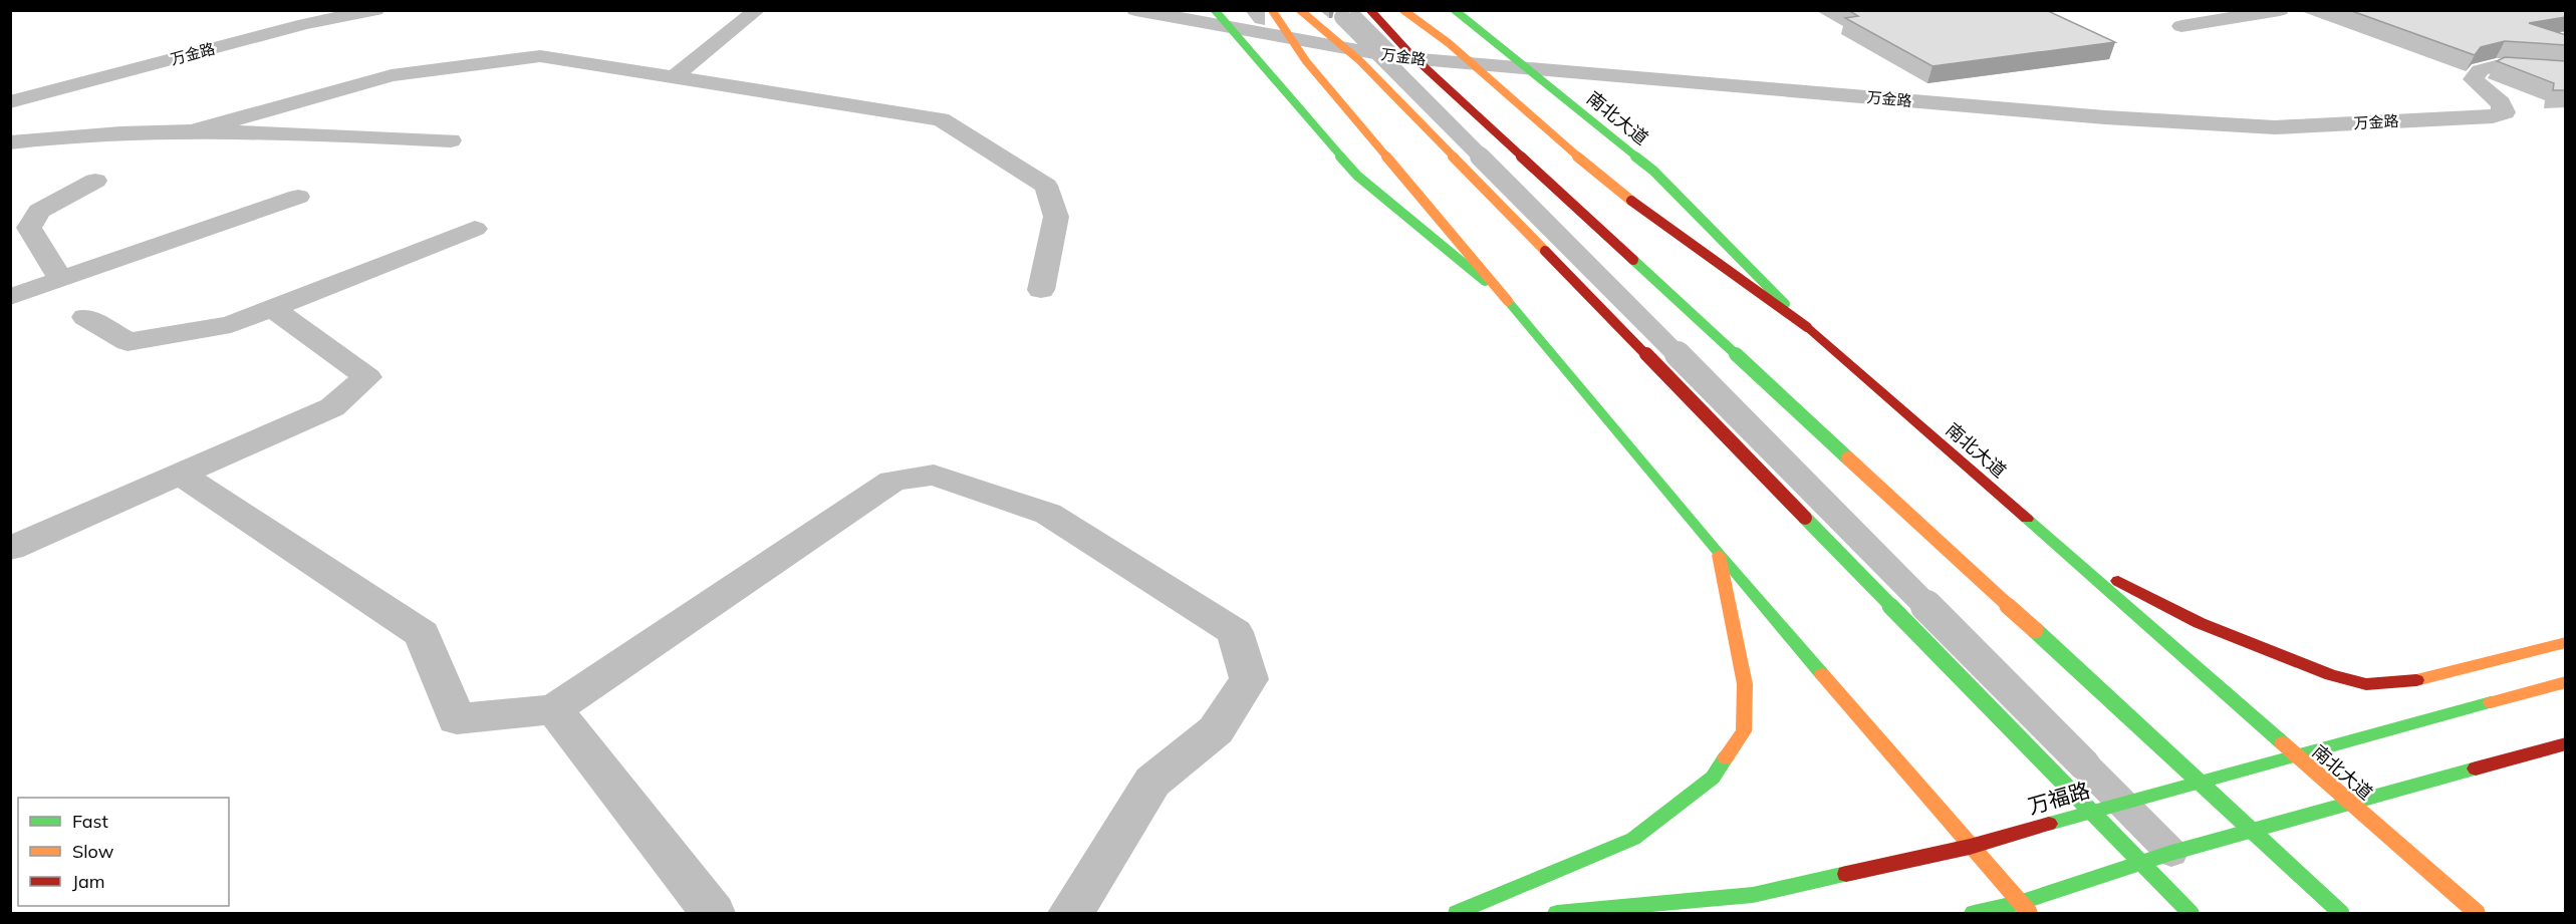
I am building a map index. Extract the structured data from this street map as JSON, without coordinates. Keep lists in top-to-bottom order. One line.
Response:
{"streets":{"main road":["南北大道","万福路"],"street":["万金路"]},"crossings":[["南北大道","万福路"]],"legend":["Fast","Slow","Jam"]}
